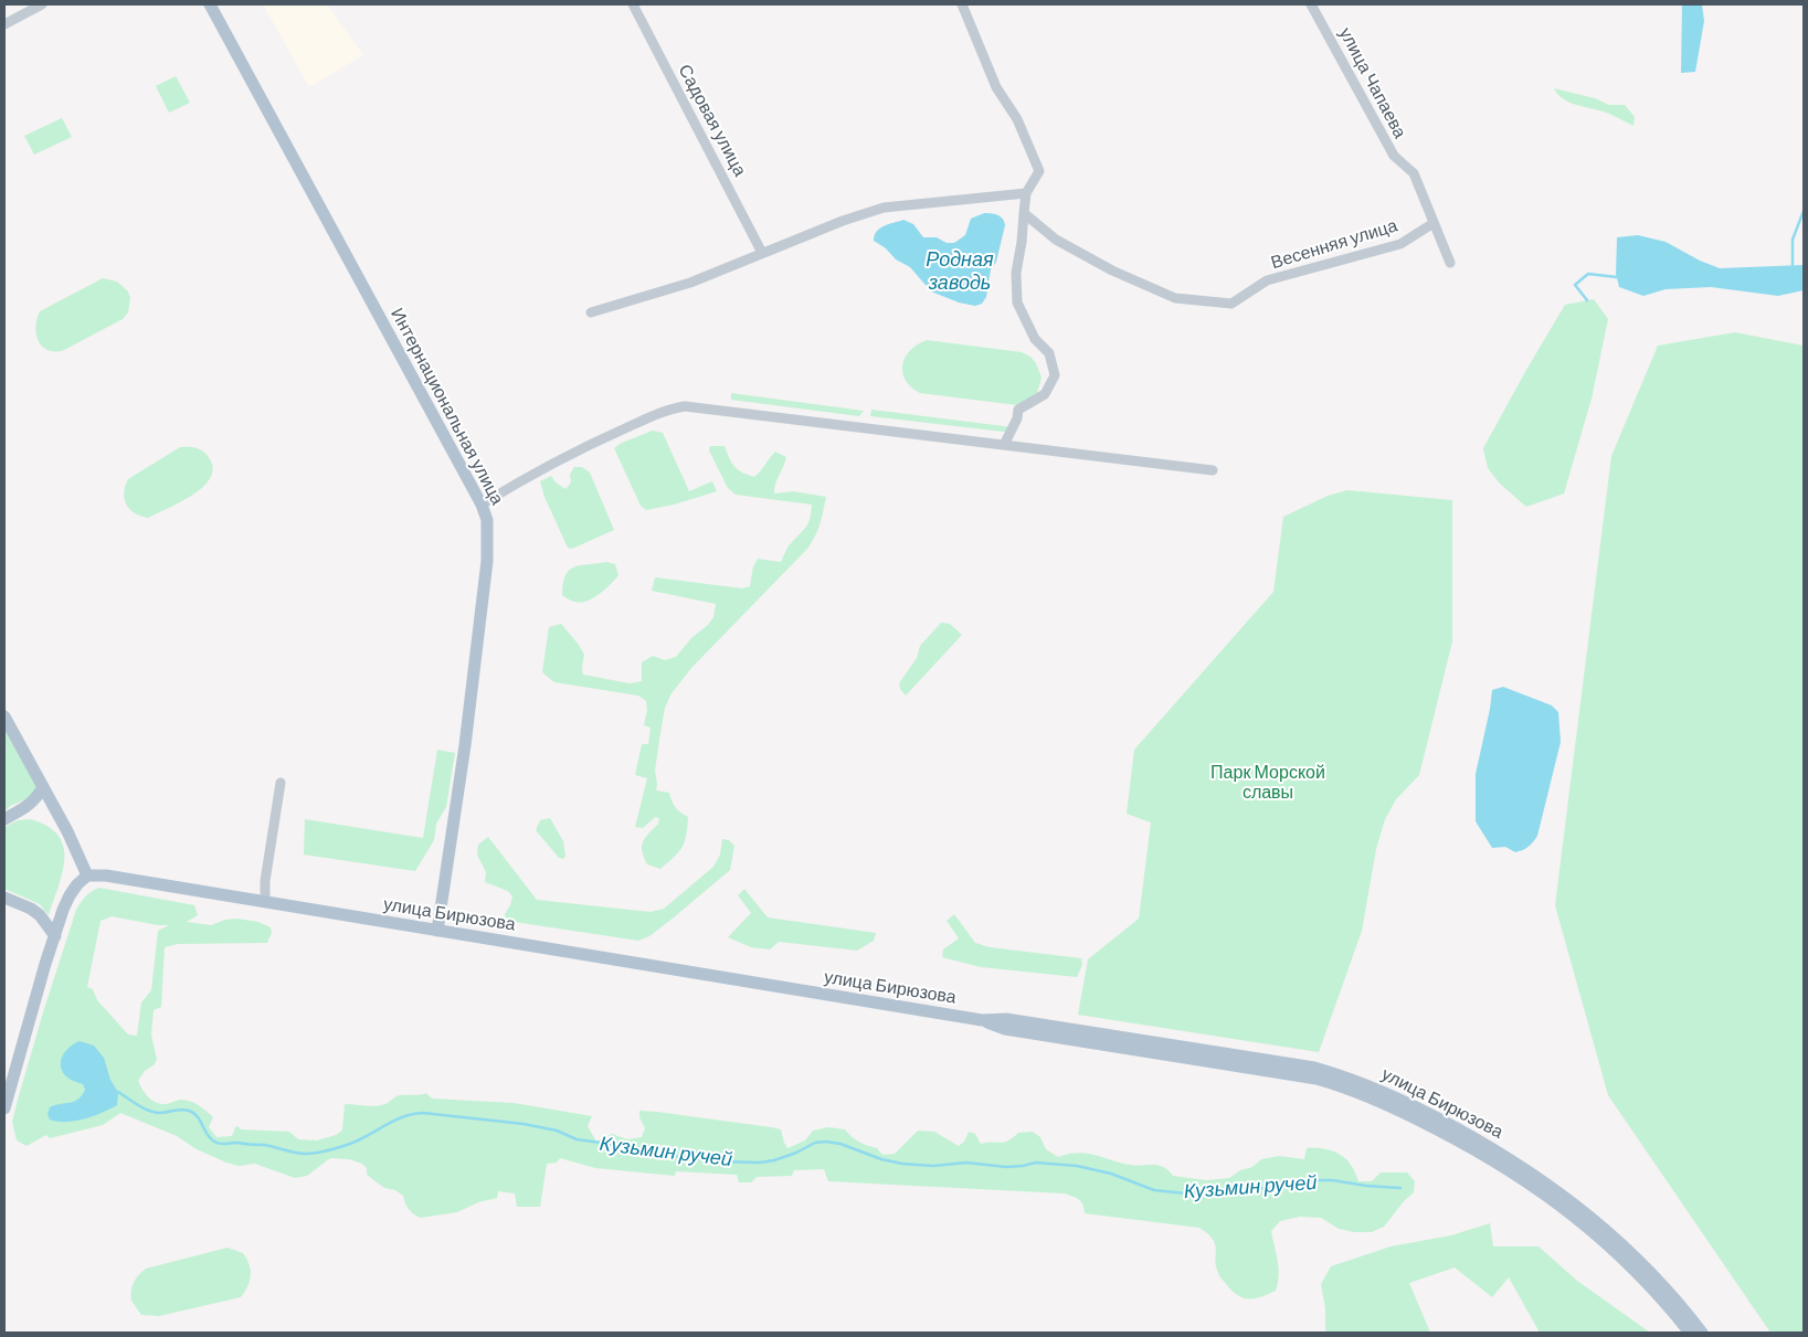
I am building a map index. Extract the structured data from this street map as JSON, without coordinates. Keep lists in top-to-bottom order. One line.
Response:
{"streets":{"main road":["Интернациональная улица","улица Бирюзова"],"street":["улица Чапаева","Садовая улица","Весенняя улица"]},"crossings":[["улица Чапаева","Весенняя улица"],["Интернациональная улица","улица Бирюзова"]],"water":["Родная заводь","Кузьмин ручей"],"parks":["Парк Морской славы"]}
